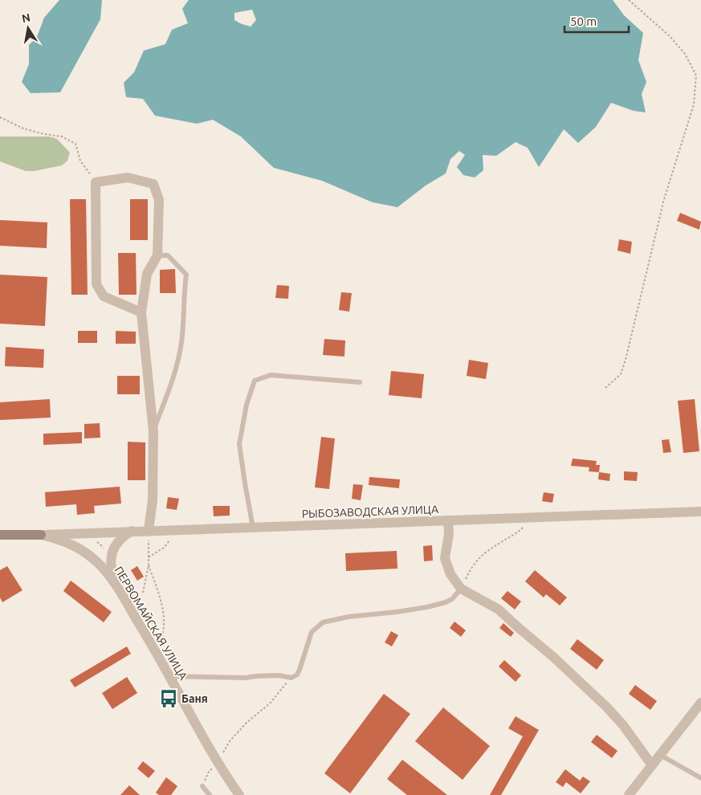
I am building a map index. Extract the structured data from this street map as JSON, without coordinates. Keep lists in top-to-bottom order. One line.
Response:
{"streets":{"street":["РЫБОЗАВОДСКАЯ УЛИЦА","ПЕРВОМАЙСКАЯ УЛИЦА"]},"crossings":[["РЫБОЗАВОДСКАЯ УЛИЦА","ПЕРВОМАЙСКАЯ УЛИЦА"]],"places":{"bus stop":["Баня"]},"scale_bar":"50 m","north":"top"}
